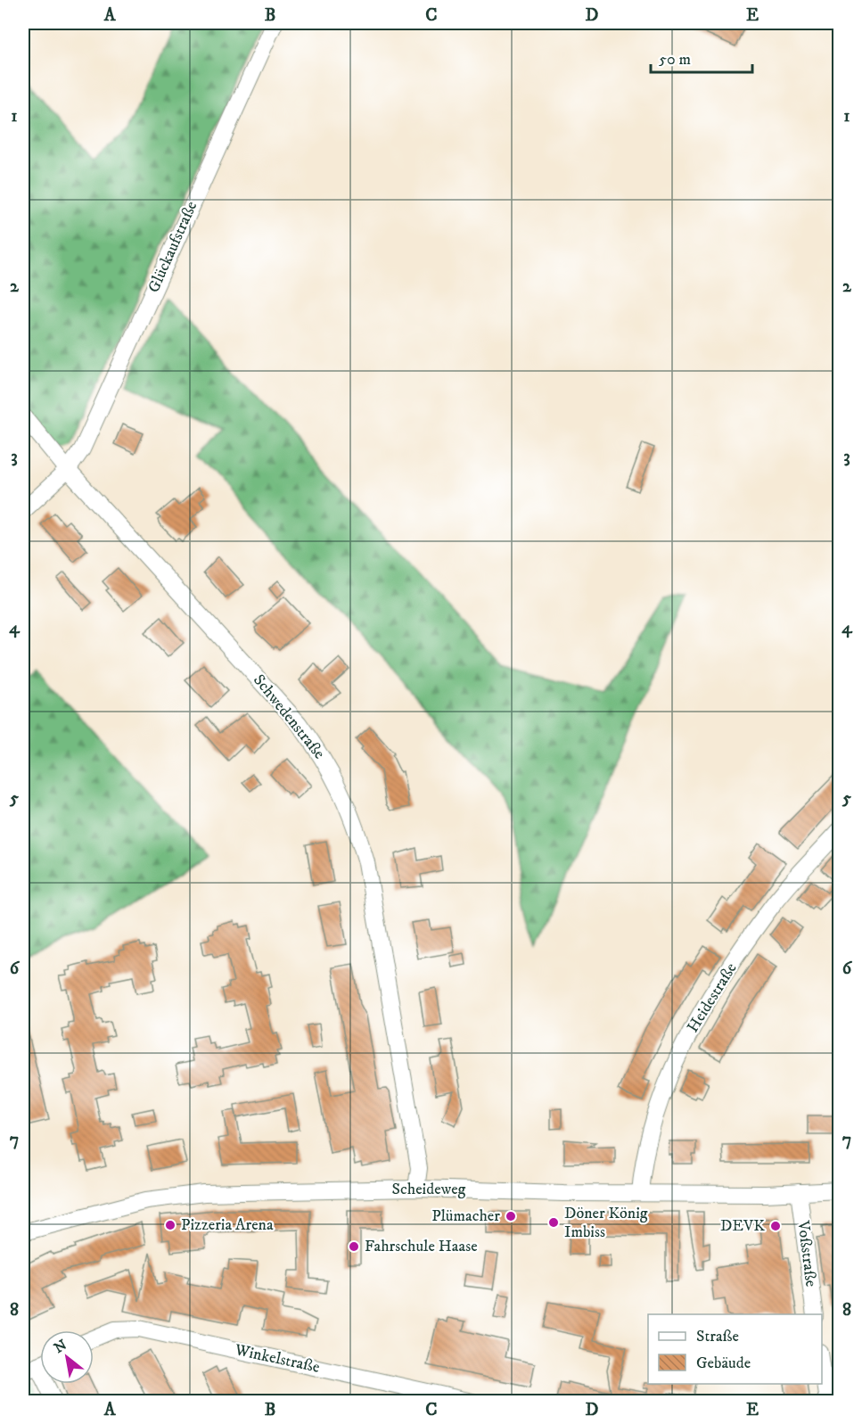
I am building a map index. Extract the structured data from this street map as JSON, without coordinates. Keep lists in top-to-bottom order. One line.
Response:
{"streets":{"street":["Glückaufstraße","Schwedenstraße","Heidestraße","Scheideweg","Voßstraße","Winkelstraße"]},"crossings":[["Glückaufstraße","Schwedenstraße"],["Schwedenstraße","Scheideweg"],["Heidestraße","Scheideweg"],["Scheideweg","Voßstraße"]],"places":["Plümacher","Döner König Imbiss","Pizzeria Arena","DEVK","Fahrschule Haase"],"legend":["Straße","Gebäude"],"scale_bar":"50 m","north":"top left","grid":{"columns":["A","B","C","D","E"],"rows":["1","2","3","4","5","6","7","8"]}}
